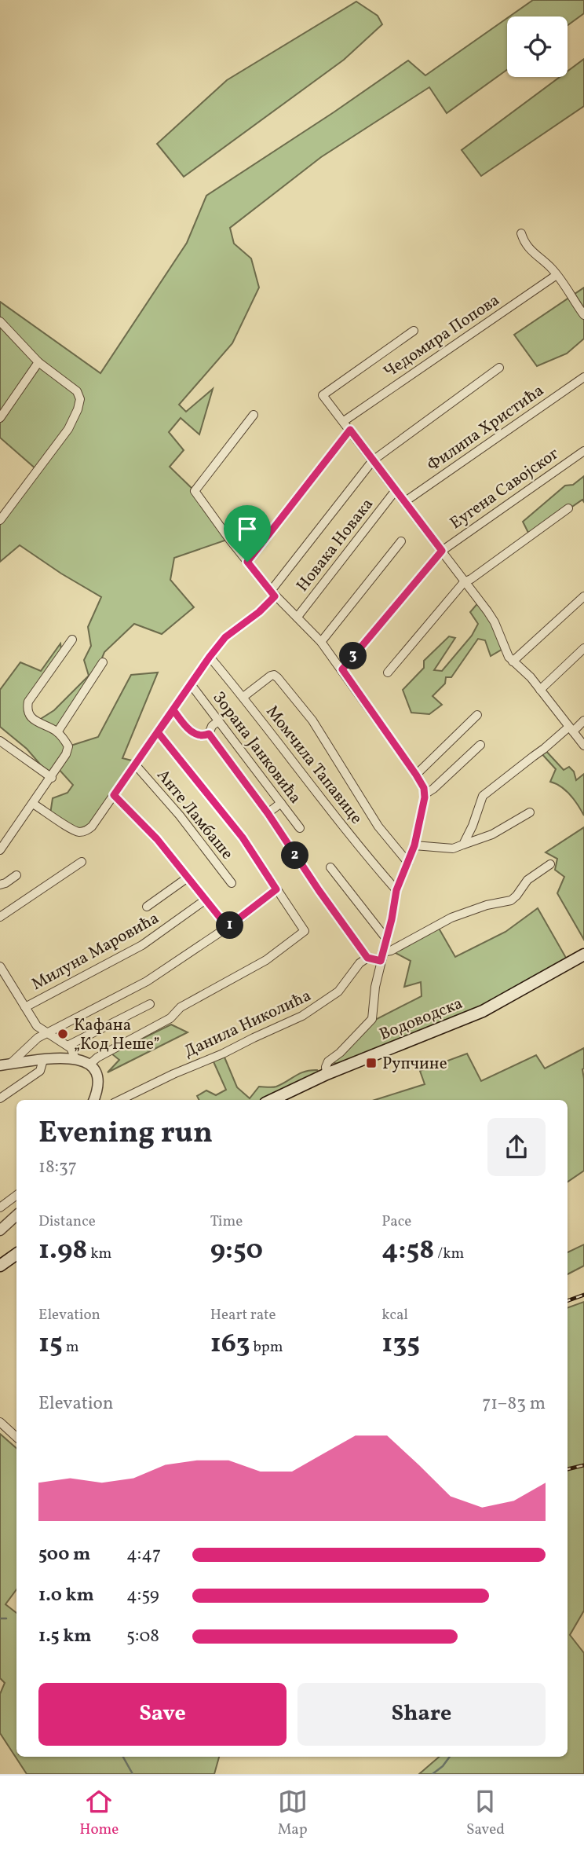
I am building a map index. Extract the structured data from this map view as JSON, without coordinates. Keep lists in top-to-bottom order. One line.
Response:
{"streets":{"main road":["Водоводска"],"street":["Чедомира Попова","Филипа Христића","Еугена Савојског","Новака Новака","Зорана Јанковића","Момчила Тапавице","Анте Ламбаше","Милуна Маровића","Данила Николића"]},"places":{"other":["Кафана „Код Неше”"],"transit":["Рупчине"]},"page":{"pins":["3","2","1"],"heading":["Evening run","18:37"],"stats":[["Distance","1.98 km"],["Time","9:50"],["Pace","4:58 /km"],["Elevation","15 m"],["Heart rate","163 bpm"],["kcal","135"]],"chart":["Elevation","71–83 m"],"list":[{"name":"500 m","note":"4:47"},{"name":"1.0 km","note":"4:59"},{"name":"1.5 km","note":"5:08"}],"buttons":["Save","Share"],"tabs":["Home","Map","Saved"]}}
